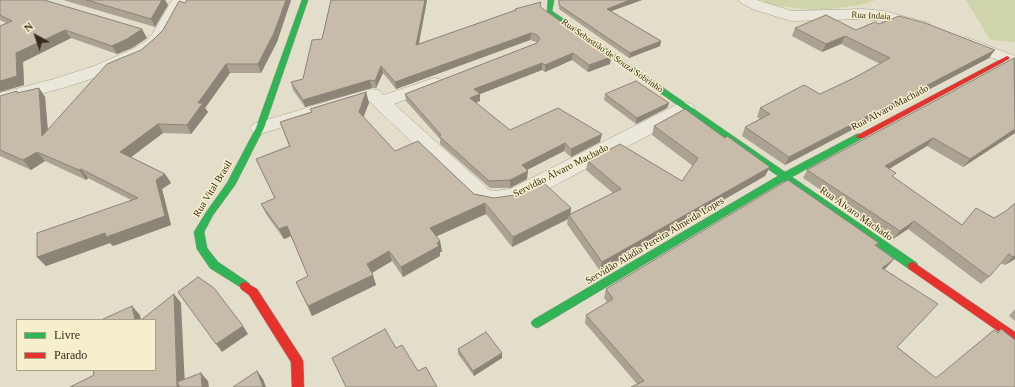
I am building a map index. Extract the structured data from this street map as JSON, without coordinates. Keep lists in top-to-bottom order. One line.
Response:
{"streets":{"street":["Rua Indaia","Rua Sebastião de Souza Sobrinho","Rua Alvaro Machado","Servidão Álvaro Machado","Rua Vital Brasil","Rua Álvaro Machado","Servidão Aládia Pereira Almeida Lopes"]},"crossings":[["Rua Indaia","Rua Alvaro Machado"],["Rua Sebastião de Souza Sobrinho","Servidão Álvaro Machado"],["Rua Sebastião de Souza Sobrinho","Rua Álvaro Machado"],["Rua Alvaro Machado","Rua Álvaro Machado"],["Rua Alvaro Machado","Servidão Aládia Pereira Almeida Lopes"],["Servidão Álvaro Machado","Rua Álvaro Machado"],["Rua Álvaro Machado","Servidão Aládia Pereira Almeida Lopes"]],"legend":["Livre","Parado"],"north":"top left"}
